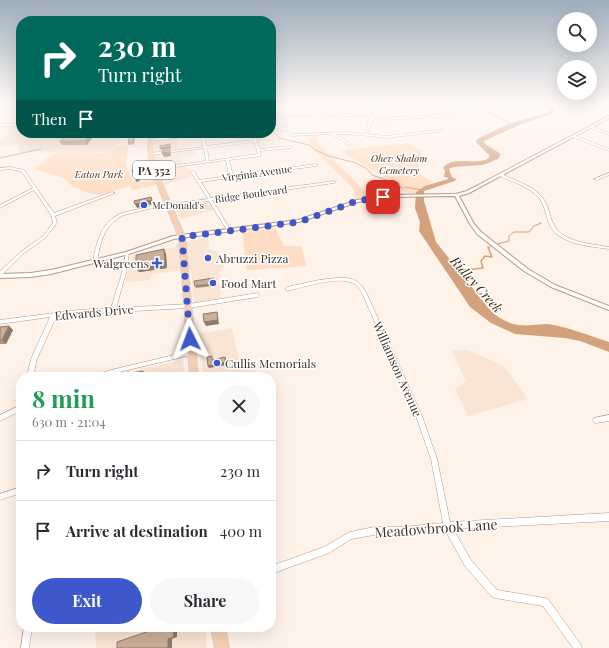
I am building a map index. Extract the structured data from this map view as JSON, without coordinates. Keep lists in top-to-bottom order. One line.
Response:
{"streets":{"main road":["PA 352"],"street":["Virginia Avenue","Ridge Boulevard","Edwards Drive","Williamson Avenue","Meadowbrook Lane"]},"crossings":[["PA 352","Ridge Boulevard"],["PA 352","Edwards Drive"],["Williamson Avenue","Meadowbrook Lane"]],"water":["Ridley Creek"],"parks":["Ohev Shalom Cemetery","Eaton Park"],"places":{"other":["McDonald's","Abruzzi Pizza","Food Mart","Cullis Memorials"],"health":["Walgreens"]},"page":{"turn":["230 m","Turn right"],"then":"Then","heading":["8 min","630 m · 21:04"],"list":[{"name":"Turn right","value":"230 m"},{"name":"Arrive at destination","value":"400 m"}],"buttons":["Exit","Share"]}}
